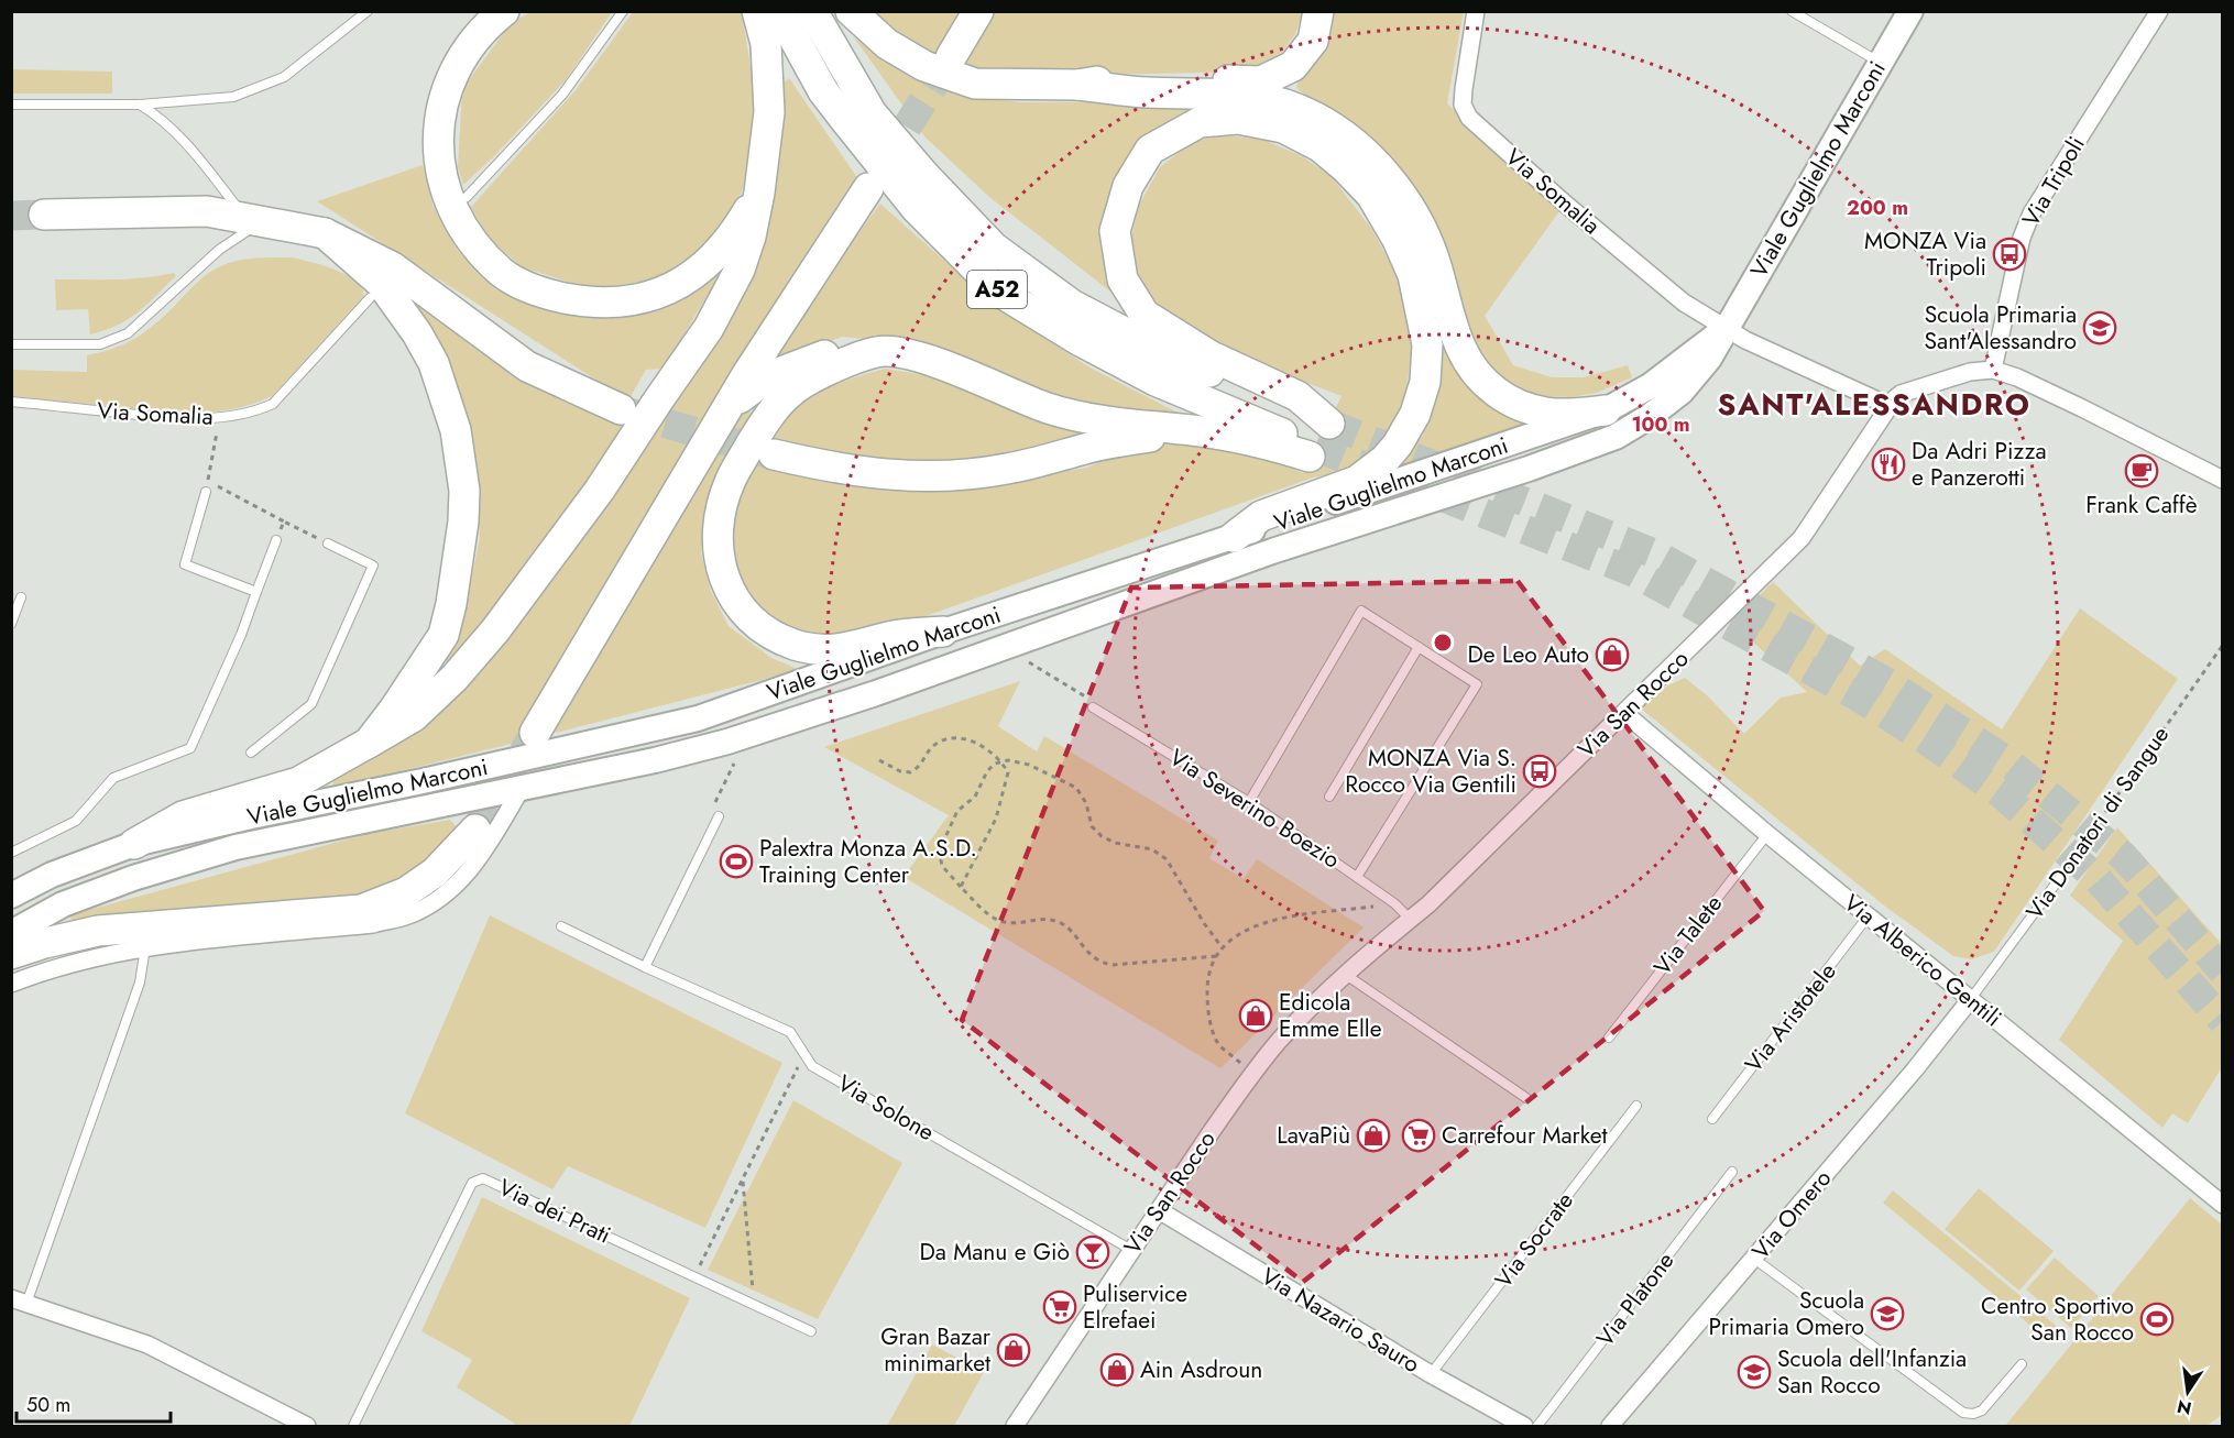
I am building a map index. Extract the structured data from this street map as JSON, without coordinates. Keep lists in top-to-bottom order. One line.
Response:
{"streets":{"highway":["A52"],"main road":["Viale Guglielmo Marconi"],"street":["Via Tripoli","Via Somalia","Via San Rocco","Via Alberico Gentili","Via Omero","Via Nazario Sauro"],"lane":["Via Severino Boezio","Via Donatori di Sangue","Via Talete","Via Aristotele","Via Solone","Via dei Prati","Via Socrate","Via Platone"]},"crossings":[["Viale Guglielmo Marconi","Via Somalia"],["Via Somalia","Via San Rocco"],["Via San Rocco","Via Severino Boezio"],["Via San Rocco","Via Alberico Gentili"],["Via San Rocco","Via Solone"],["Via San Rocco","Via Nazario Sauro"],["Via Donatori di Sangue","Via Alberico Gentili"],["Via Donatori di Sangue","Via Omero"],["Via Talete","Via Alberico Gentili"],["Via Alberico Gentili","Via Aristotele"],["Via Alberico Gentili","Via Omero"],["Via Socrate","Via Nazario Sauro"]],"districts":["SANT'ALESSANDRO"],"places":{"bus stop":["MONZA Via Tripoli","MONZA Via S. Rocco Via Gentili"],"school or university":["Scuola Primaria Sant'Alessandro","Scuola Primaria Omero","Scuola dell'Infanzia San Rocco"],"restaurant":["Da Adri Pizza e Panzerotti"],"cafe":["Frank Caffè"],"shop":["De Leo Auto","Edicola Emme Elle","LavaPiù","Gran Bazar minimarket","Ain Asdroun"],"sports":["Palextra Monza A.S.D. Training Center","Centro Sportivo San Rocco"],"supermarket":["Carrefour Market","Puliservice Elrefaei"],"bar":["Da Manu e Giò"]},"scale_bar":"50 m","north":"bottom","rings":["200 m","100 m"]}
